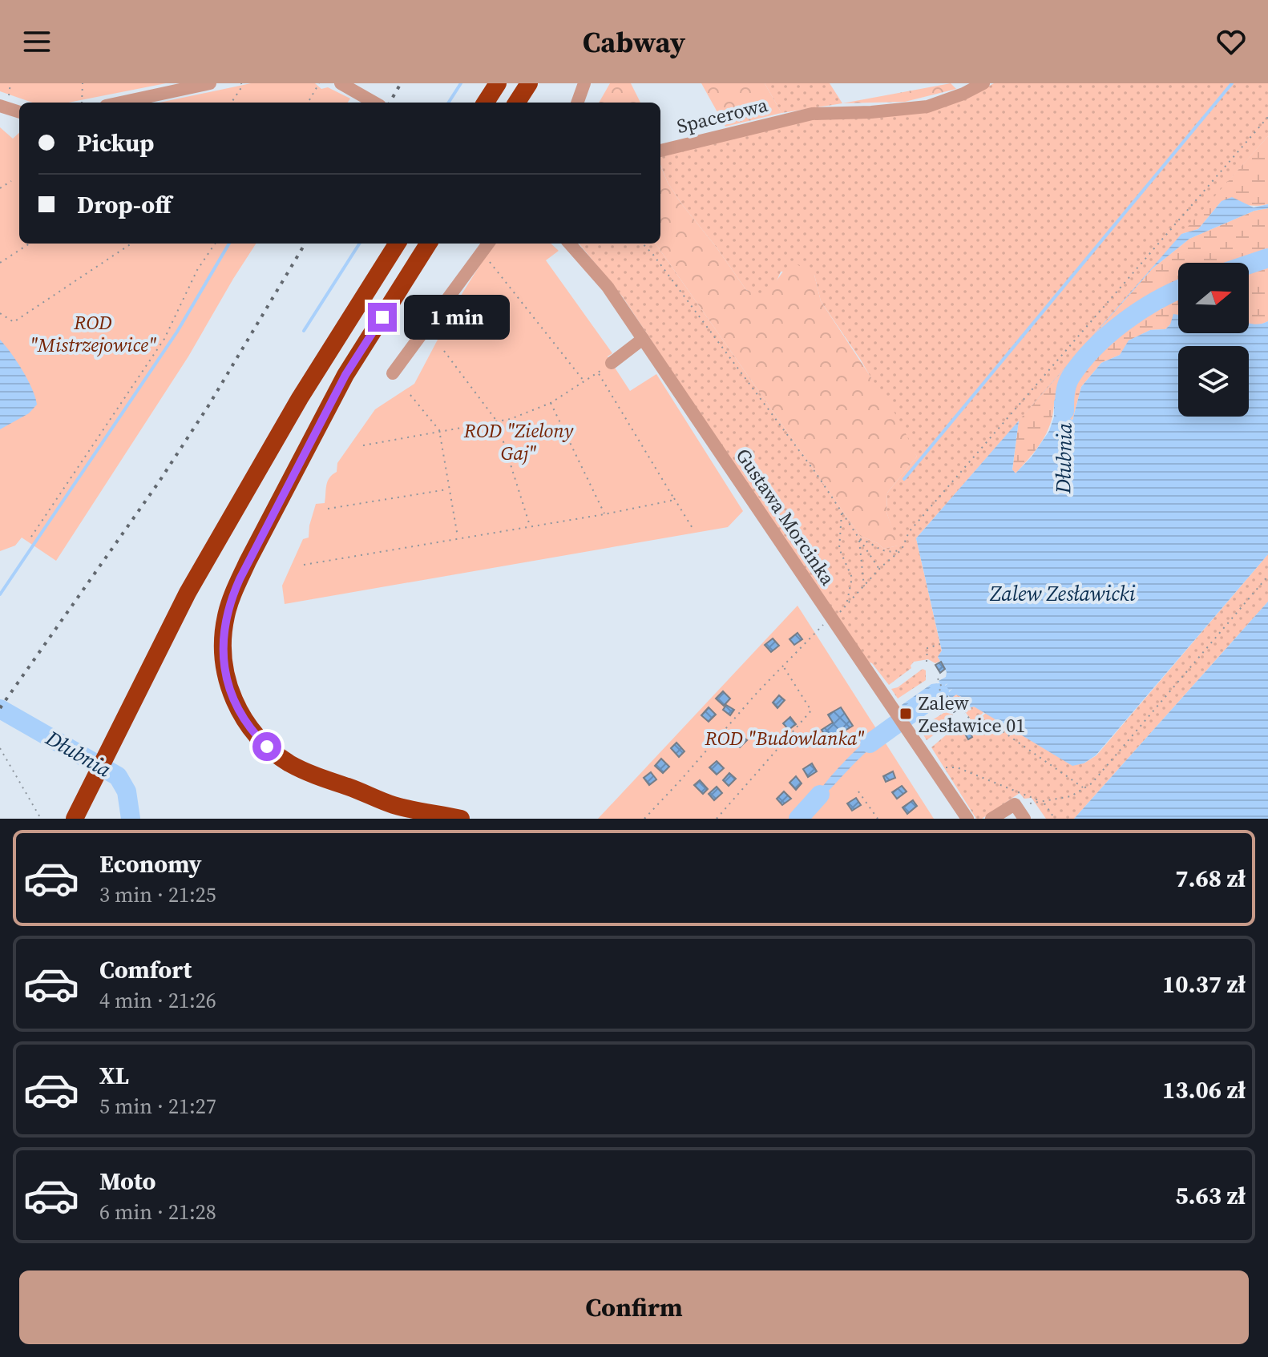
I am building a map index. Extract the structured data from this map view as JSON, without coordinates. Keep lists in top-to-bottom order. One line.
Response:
{"streets":{"street":["Spacerowa","Gustawa Morcinka"]},"water":["Dłubnia","Zalew Zesławicki"],"parks":["ROD \"Mistrzejowice\"","ROD \"Zielony Gaj\"","ROD \"Budowlanka\""],"places":{"transit":["Zalew Zesławice 01"]},"north":"right","page":{"header":"Cabway","banner":["Pickup","Drop-off"],"bubble":"1 min","list":[{"name":"Economy","note":"3 min · 21:25","value":"7.68 zł"},{"name":"Comfort","note":"4 min · 21:26","value":"10.37 zł"},{"name":"XL","note":"5 min · 21:27","value":"13.06 zł"},{"name":"Moto","note":"6 min · 21:28","value":"5.63 zł"}],"buttons":"Confirm"}}
